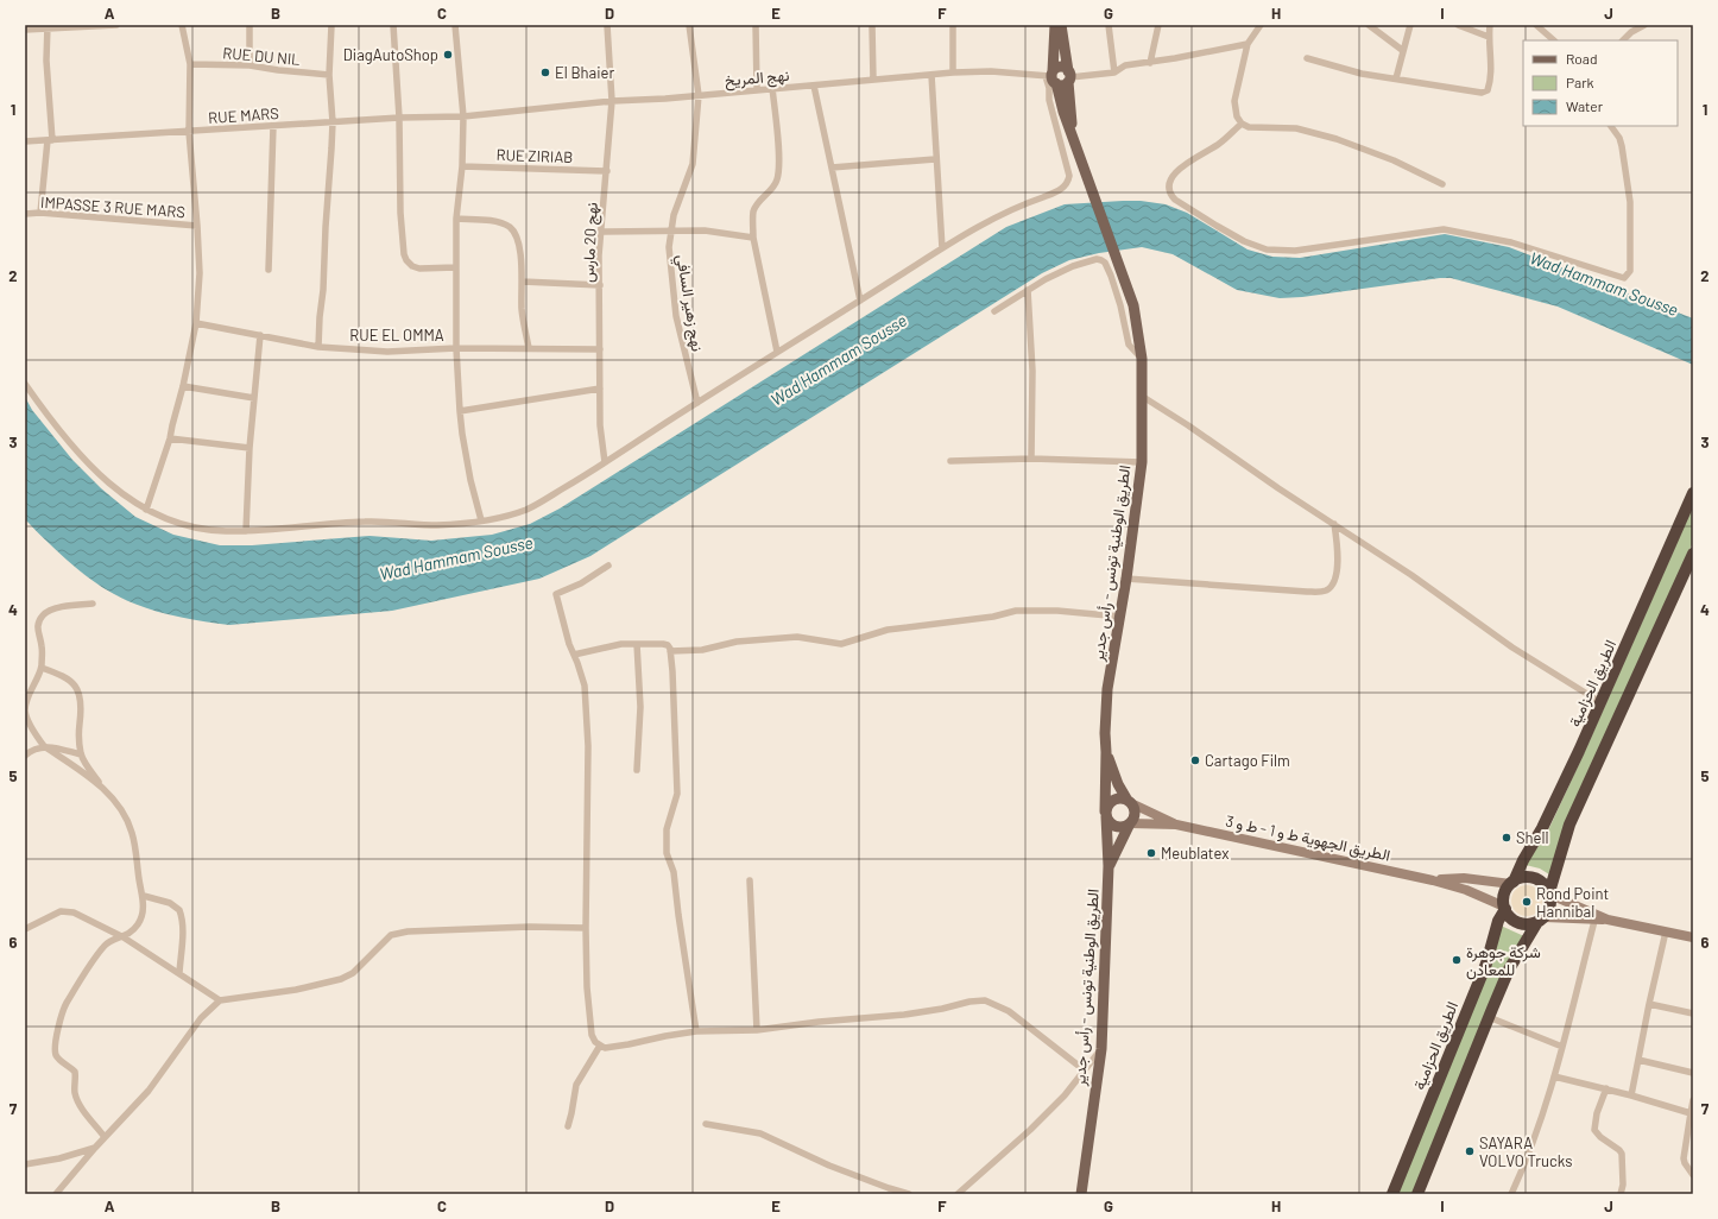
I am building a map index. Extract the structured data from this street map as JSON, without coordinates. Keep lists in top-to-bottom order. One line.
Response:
{"streets":{"highway":["الطريق الحزامية"],"main road":["الطريق الوطنية تونس - رأس جدير","الطريق الجهوية ط و 1 - ط و 3"],"street":["RUE DU NIL","نهج المريخ","RUE MARS","RUE ZIRIAB","IMPASSE 3 RUE MARS","نهج 20 مارس","نهج زهير السافي","RUE EL OMMA"]},"crossings":[["نهج المريخ","RUE MARS"],["نهج المريخ","نهج 20 مارس"],["نهج المريخ","نهج زهير السافي"],["نهج المريخ","الطريق الوطنية تونس - رأس جدير"],["RUE ZIRIAB","نهج 20 مارس"],["نهج 20 مارس","RUE EL OMMA"],["الطريق الوطنية تونس - رأس جدير","الطريق الجهوية ط و 1 - ط و 3"],["الطريق الحزامية","الطريق الجهوية ط و 1 - ط و 3"]],"water":["Wad Hammam Sousse"],"places":["DiagAutoShop","El Bhaier","Cartago Film","Shell","Meublatex","Rond Point Hannibal","شركة جوهرة للمعادن","SAYARA VOLVO Trucks"],"legend":["Road","Park","Water"],"grid":{"columns":["A","B","C","D","E","F","G","H","I","J"],"rows":["1","2","3","4","5","6","7"]}}
